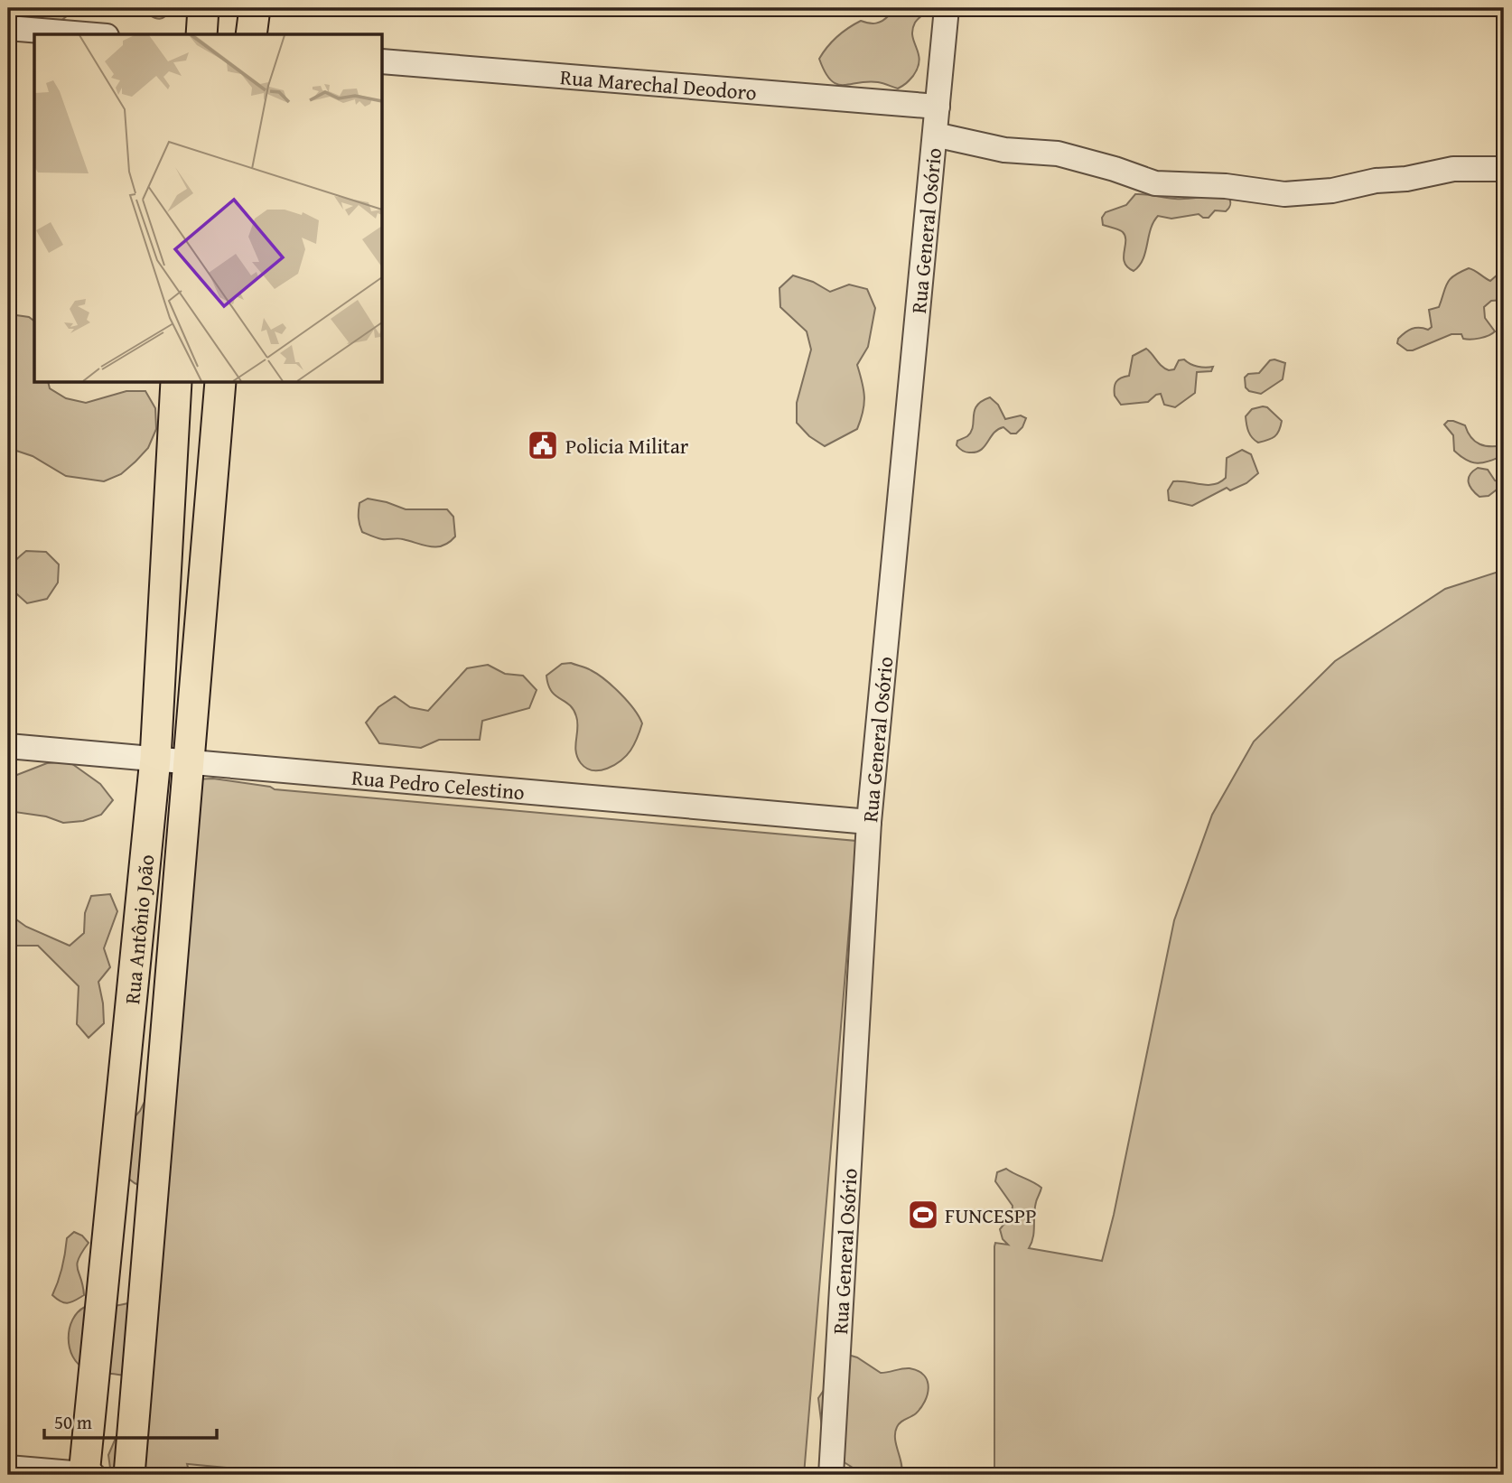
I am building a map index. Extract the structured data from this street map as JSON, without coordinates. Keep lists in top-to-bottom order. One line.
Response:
{"streets":{"main road":["Rua Antônio João"],"street":["Rua Marechal Deodoro","Rua General Osório","Rua Pedro Celestino"]},"crossings":[["Rua Marechal Deodoro","Rua General Osório"],["Rua General Osório","Rua Pedro Celestino"],["Rua Pedro Celestino","Rua Antônio João"]],"places":{"public building":["Policia Militar"],"sports":["FUNCESPP"]},"scale_bar":"50 m"}
